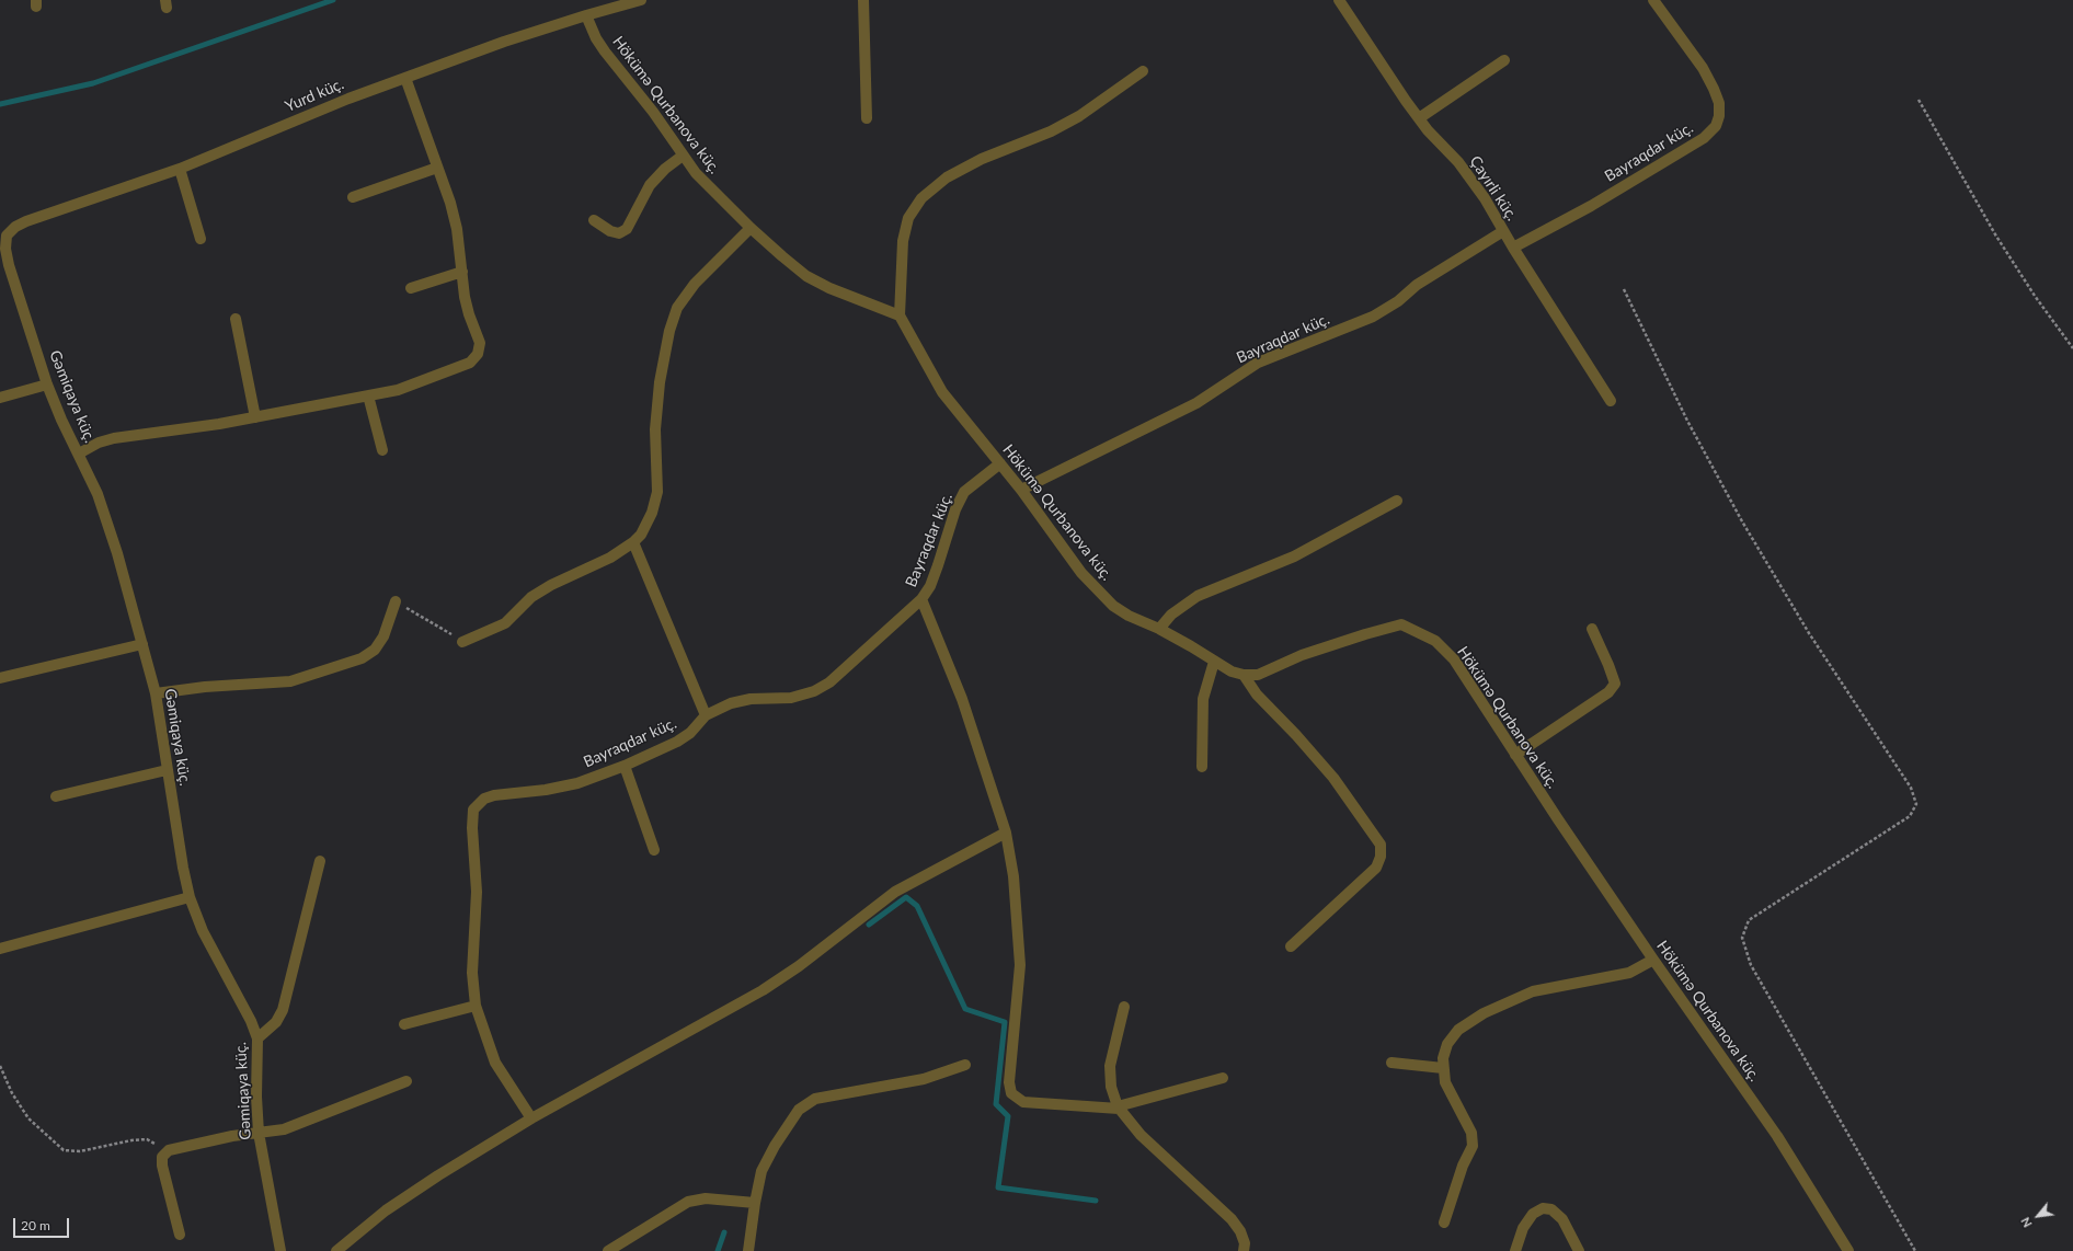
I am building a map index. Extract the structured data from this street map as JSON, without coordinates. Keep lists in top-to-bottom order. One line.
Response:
{"streets":{"street":["Yurd küç.","Hökümə Qurbanova küç.","Bayraqdar küç.","Çayırli küç.","Gəmiqaya küç."]},"crossings":[["Yurd küç.","Hökümə Qurbanova küç."],["Yurd küç.","Gəmiqaya küç."],["Hökümə Qurbanova küç.","Bayraqdar küç."],["Bayraqdar küç.","Çayırli küç."]],"scale_bar":"20 m","north":"bottom left"}
